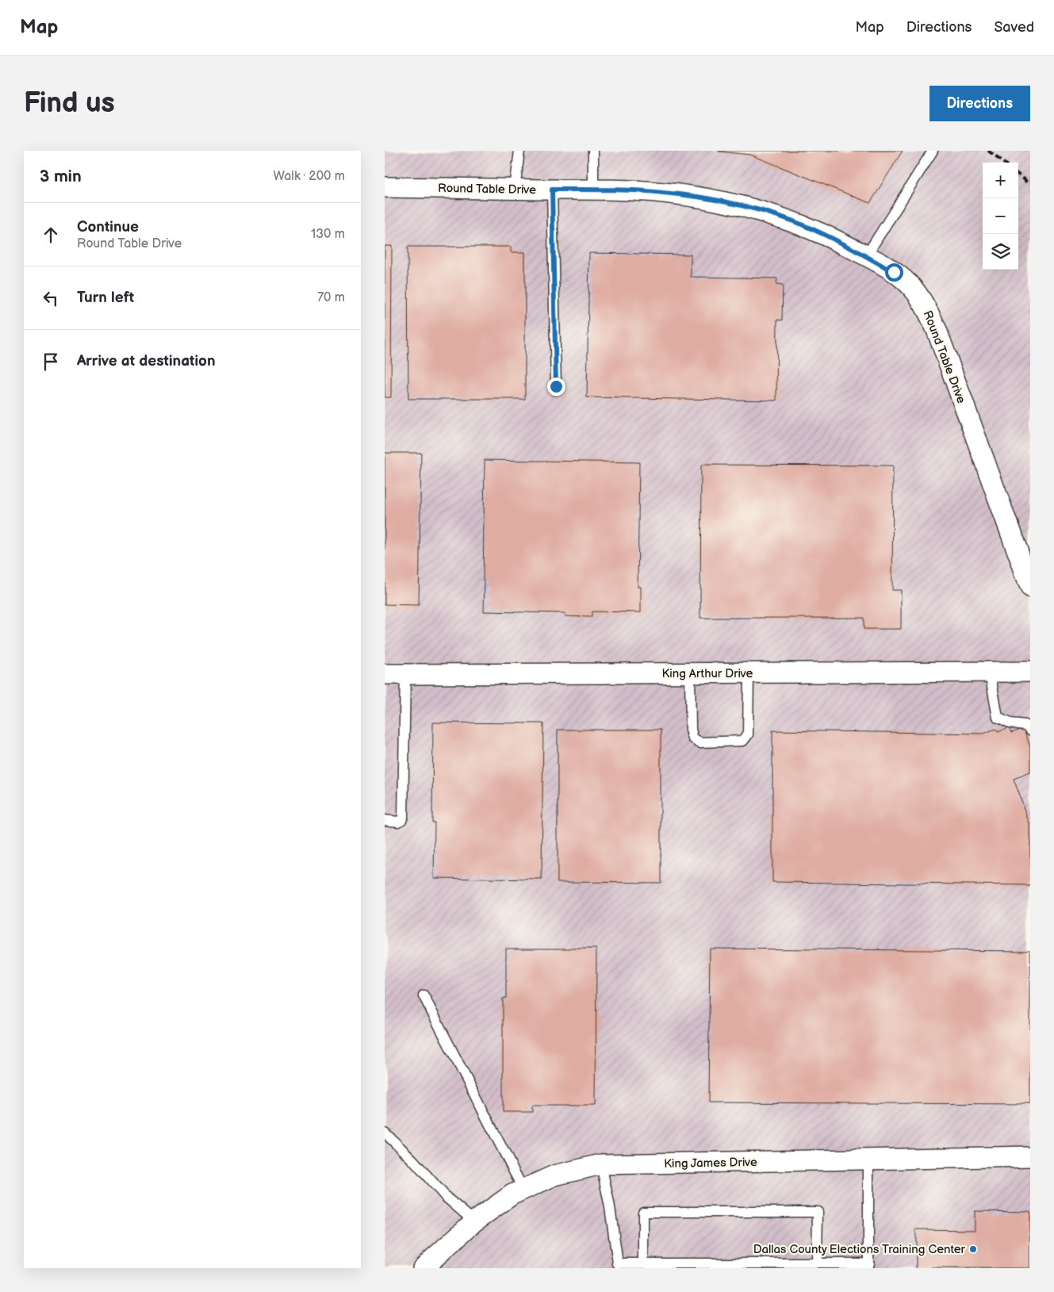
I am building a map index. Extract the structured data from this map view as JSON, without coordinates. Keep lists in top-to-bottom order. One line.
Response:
{"streets":{"street":["Round Table Drive","King Arthur Drive","King James Drive"]},"places":["Dallas County Elections Training Center"],"page":{"header":"Map","nav":["Map","Directions","Saved"],"buttons":"Directions","title":"Find us","heading":["3 min","Walk · 200 m"],"map_buttons":["+","−"],"list":[["Continue","Round Table Drive","130 m"],["Turn left","70 m"],"Arrive at destination"]}}
